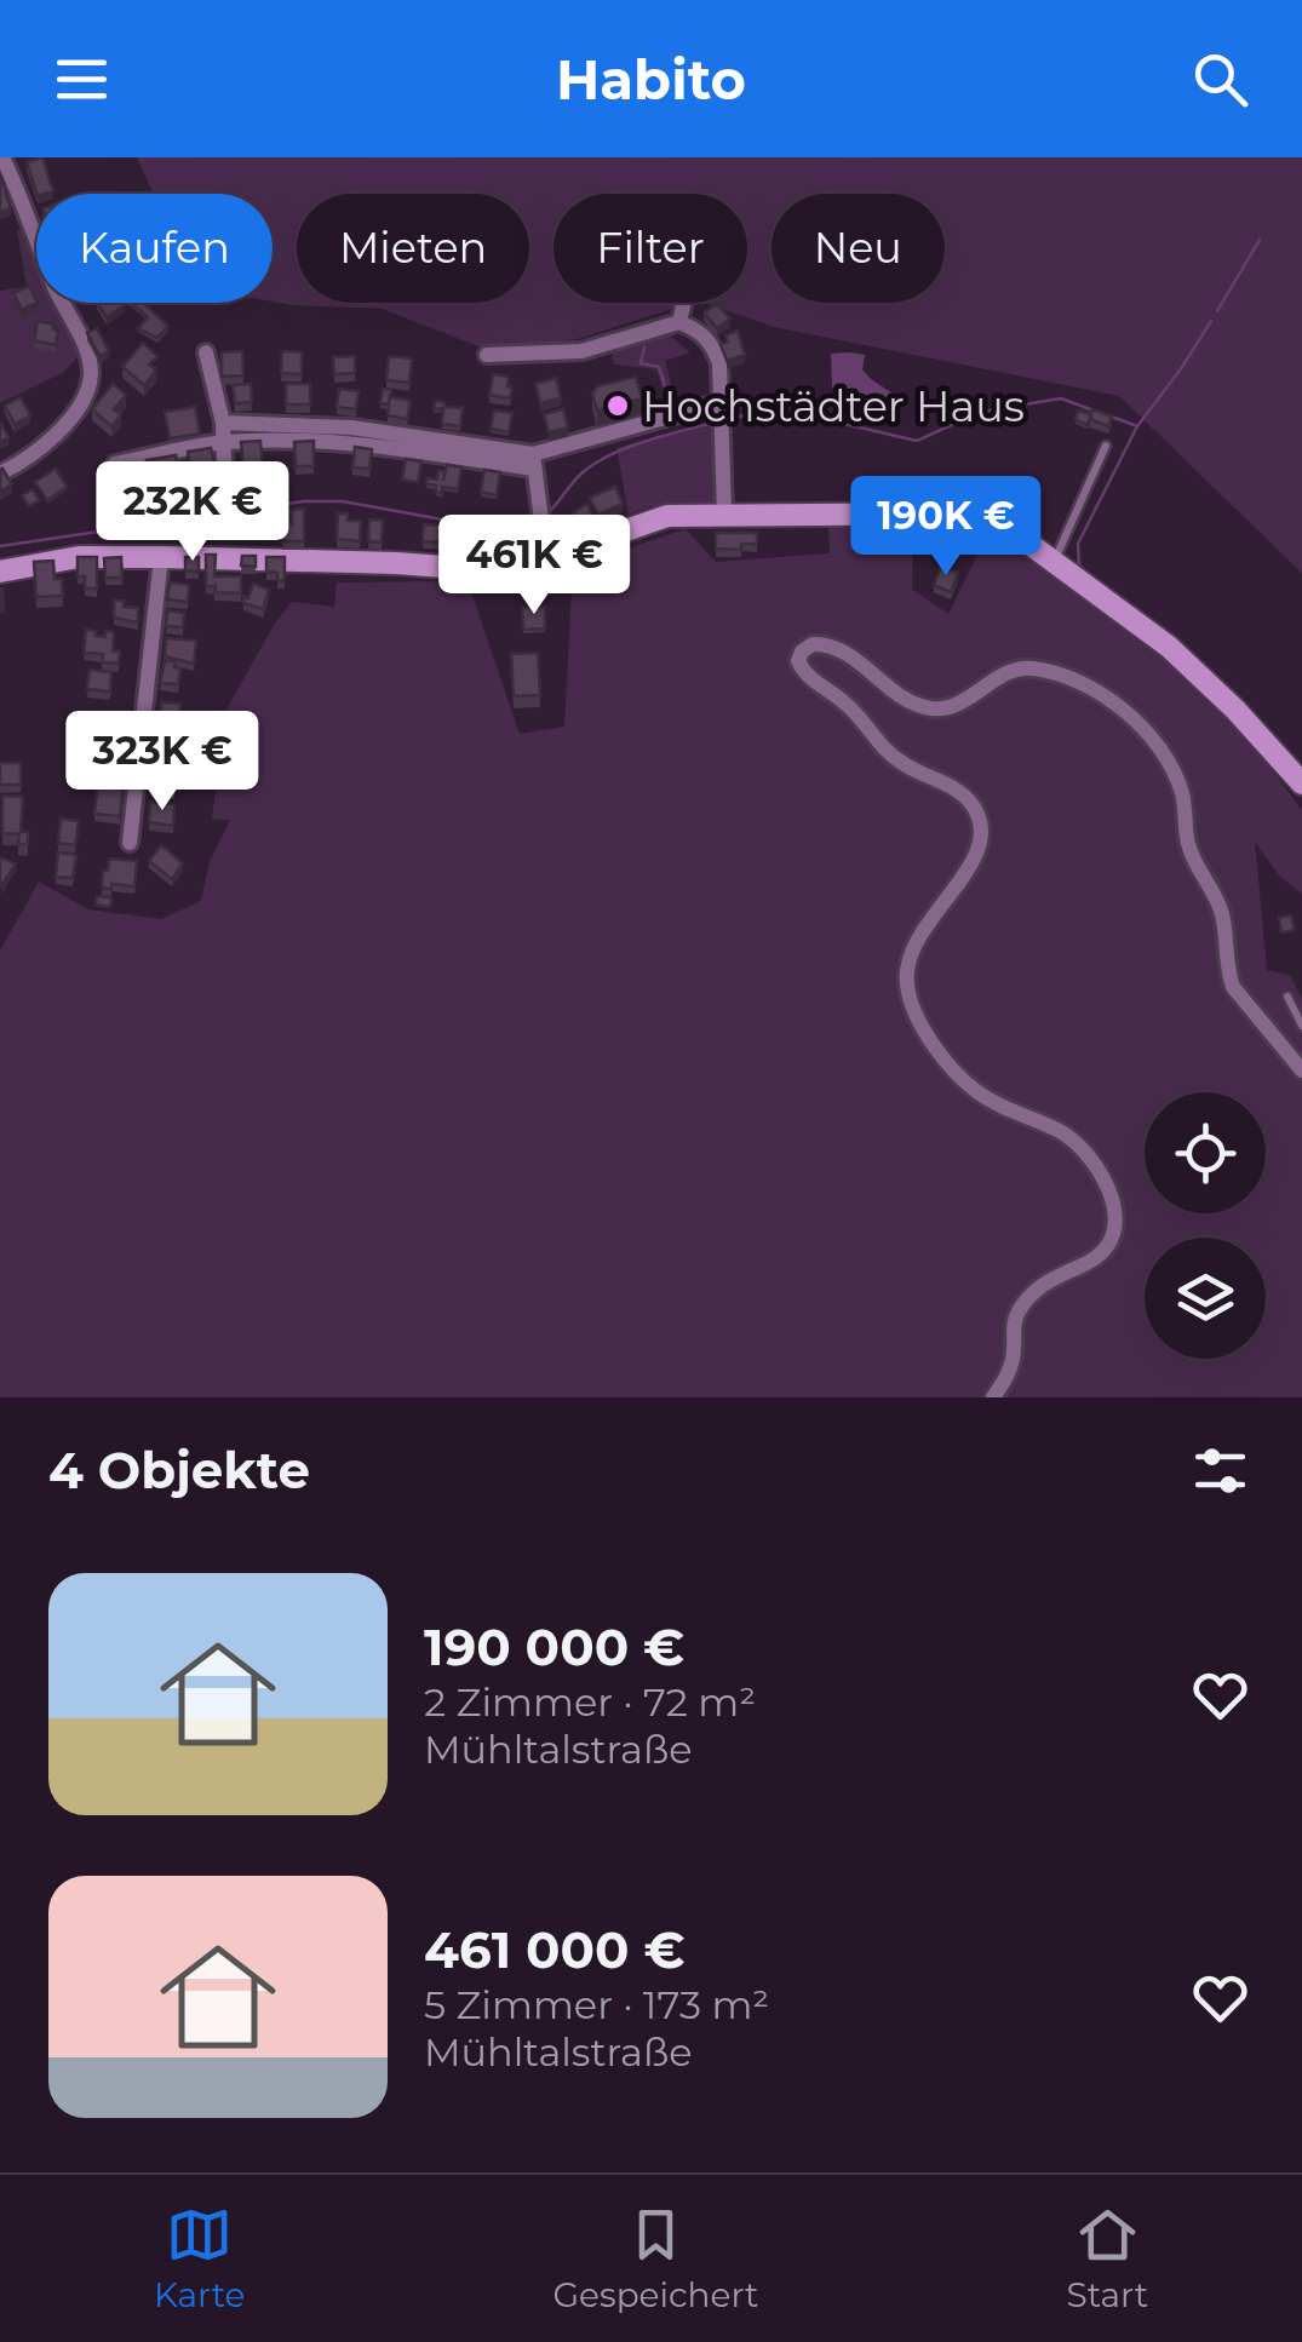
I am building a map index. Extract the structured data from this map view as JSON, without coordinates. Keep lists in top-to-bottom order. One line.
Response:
{"places":["Hochstädter Haus"],"page":{"header":"Habito","chip":["Kaufen","Mieten","Filter","Neu"],"price":["232K €","190K €","461K €","323K €"],"heading":"4 Objekte","list":[{"name":"190 000 €","note":"2 Zimmer · 72 m² · Mühltalstraße"},{"name":"461 000 €","note":"5 Zimmer · 173 m² · Mühltalstraße"}],"tabs":["Karte","Gespeichert","Start"]}}
